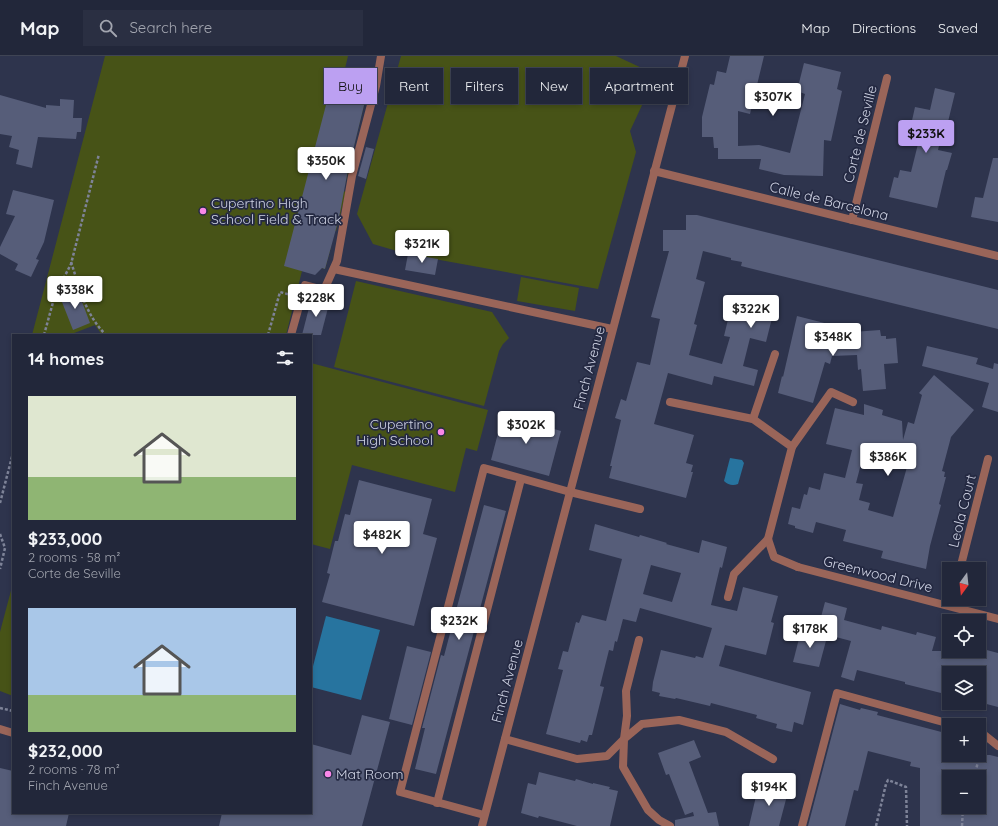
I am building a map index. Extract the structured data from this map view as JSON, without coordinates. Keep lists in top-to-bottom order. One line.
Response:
{"streets":{"street":["Corte de Seville","Calle de Barcelona","Finch Avenue","Leola Court","Greenwood Drive"]},"crossings":[["Corte de Seville","Calle de Barcelona"],["Calle de Barcelona","Finch Avenue"]],"places":["Cupertino High School Field & Track","Cupertino High School","Mat Room"],"north":"bottom","page":{"header":"Map","search":"Search here","nav":["Map","Directions","Saved"],"chip":["Buy","Rent","Filters","New","Apartment"],"price":["$307K","$233K","$350K","$321K","$338K","$228K","$322K","$348K","$302K","$386K","$482K","$232K","$178K","$194K"],"heading":"14 homes","list":[{"name":"$233,000","note":"2 rooms · 58 m² · Corte de Seville"},{"name":"$232,000","note":"2 rooms · 78 m² · Finch Avenue"}],"map_buttons":["+","−"]}}
